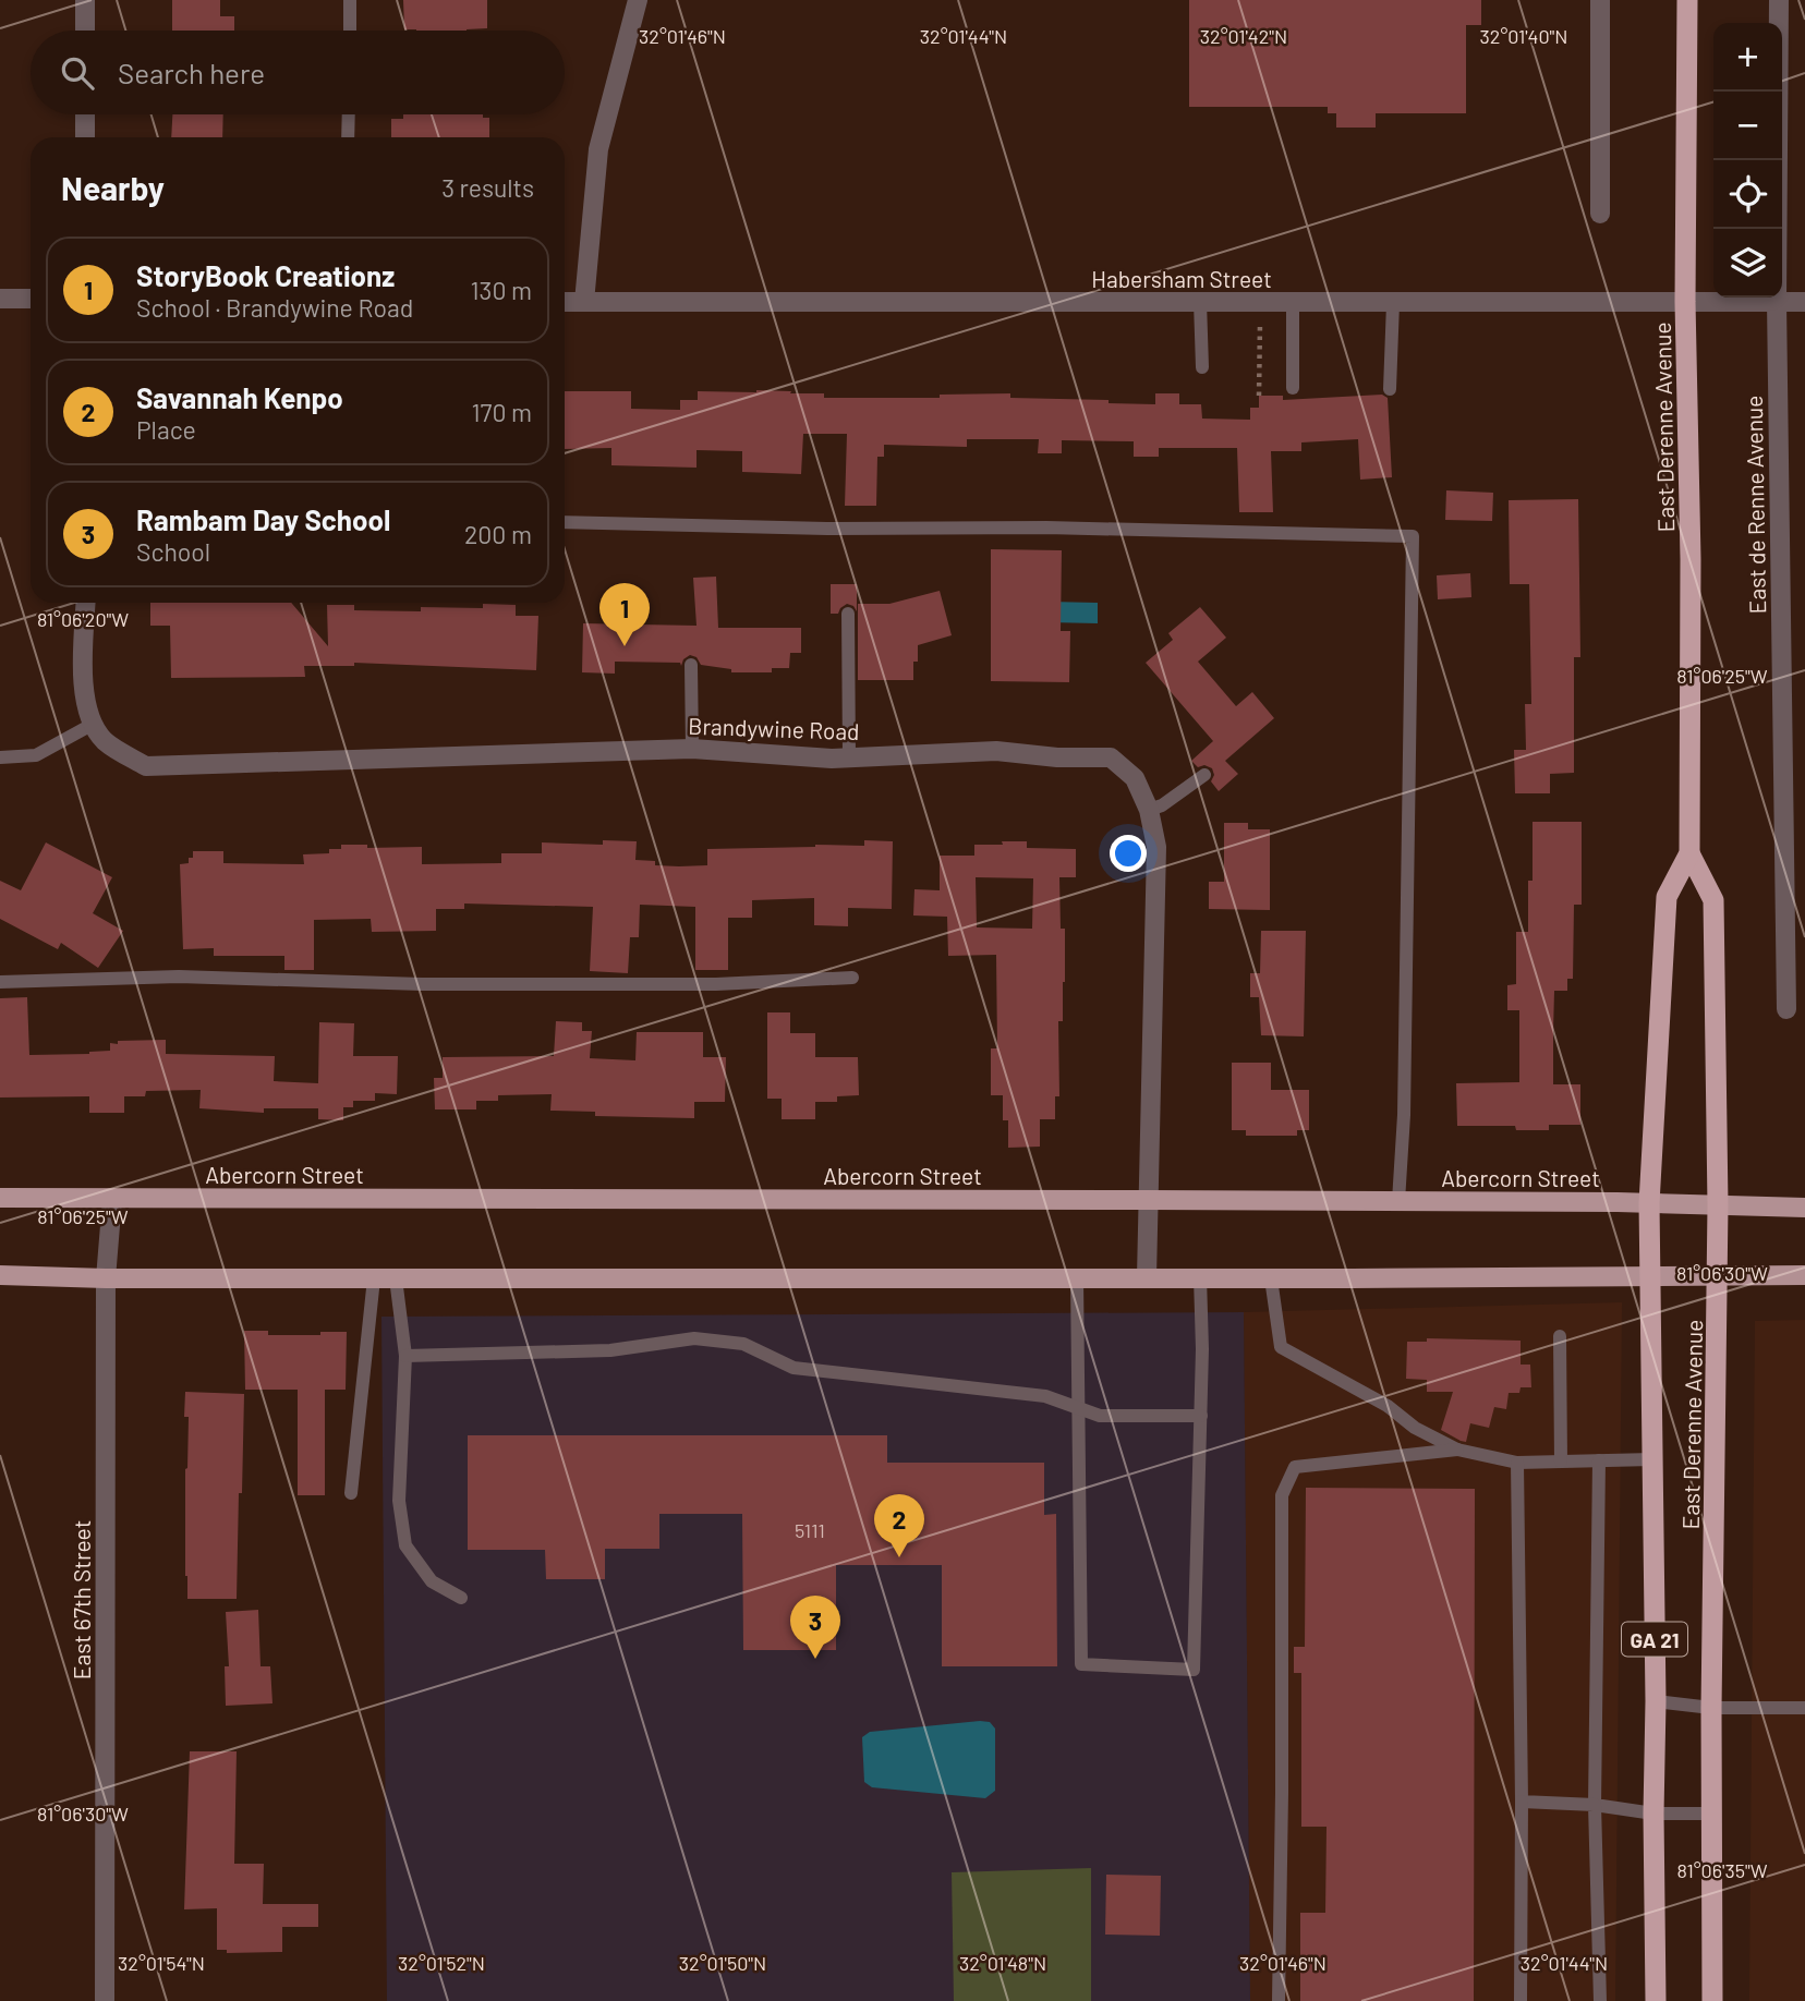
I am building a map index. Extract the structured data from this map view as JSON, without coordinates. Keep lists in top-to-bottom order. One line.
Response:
{"streets":{"highway":["East Derenne Avenue","GA 21"],"main road":["Abercorn Street"],"street":["Habersham Street","East de Renne Avenue","Brandywine Road","East 67th Street"]},"crossings":[["Habersham Street","East Derenne Avenue"],["Habersham Street","East de Renne Avenue"],["East Derenne Avenue","Abercorn Street"],["Brandywine Road","Abercorn Street"],["Abercorn Street","East 67th Street"]],"house_numbers":["5111"],"page":{"map_buttons":["+","−"],"search":"Search here","heading":["Nearby","3 results"],"list":[{"mark":"1","name":"StoryBook Creationz","note":"School · Brandywine Road","value":"130 m"},{"mark":"2","name":"Savannah Kenpo","note":"Place","value":"170 m"},{"mark":"3","name":"Rambam Day School","note":"School","value":"200 m"}],"pins":["1","2","3"]},"coordinates":["32°01'46\"N","32°01'44\"N","32°01'42\"N","32°01'40\"N","81°06'20\"W","81°06'25\"W","81°06'30\"W","81°06'35\"W","32°01'54\"N","32°01'52\"N","32°01'50\"N","32°01'48\"N"]}
